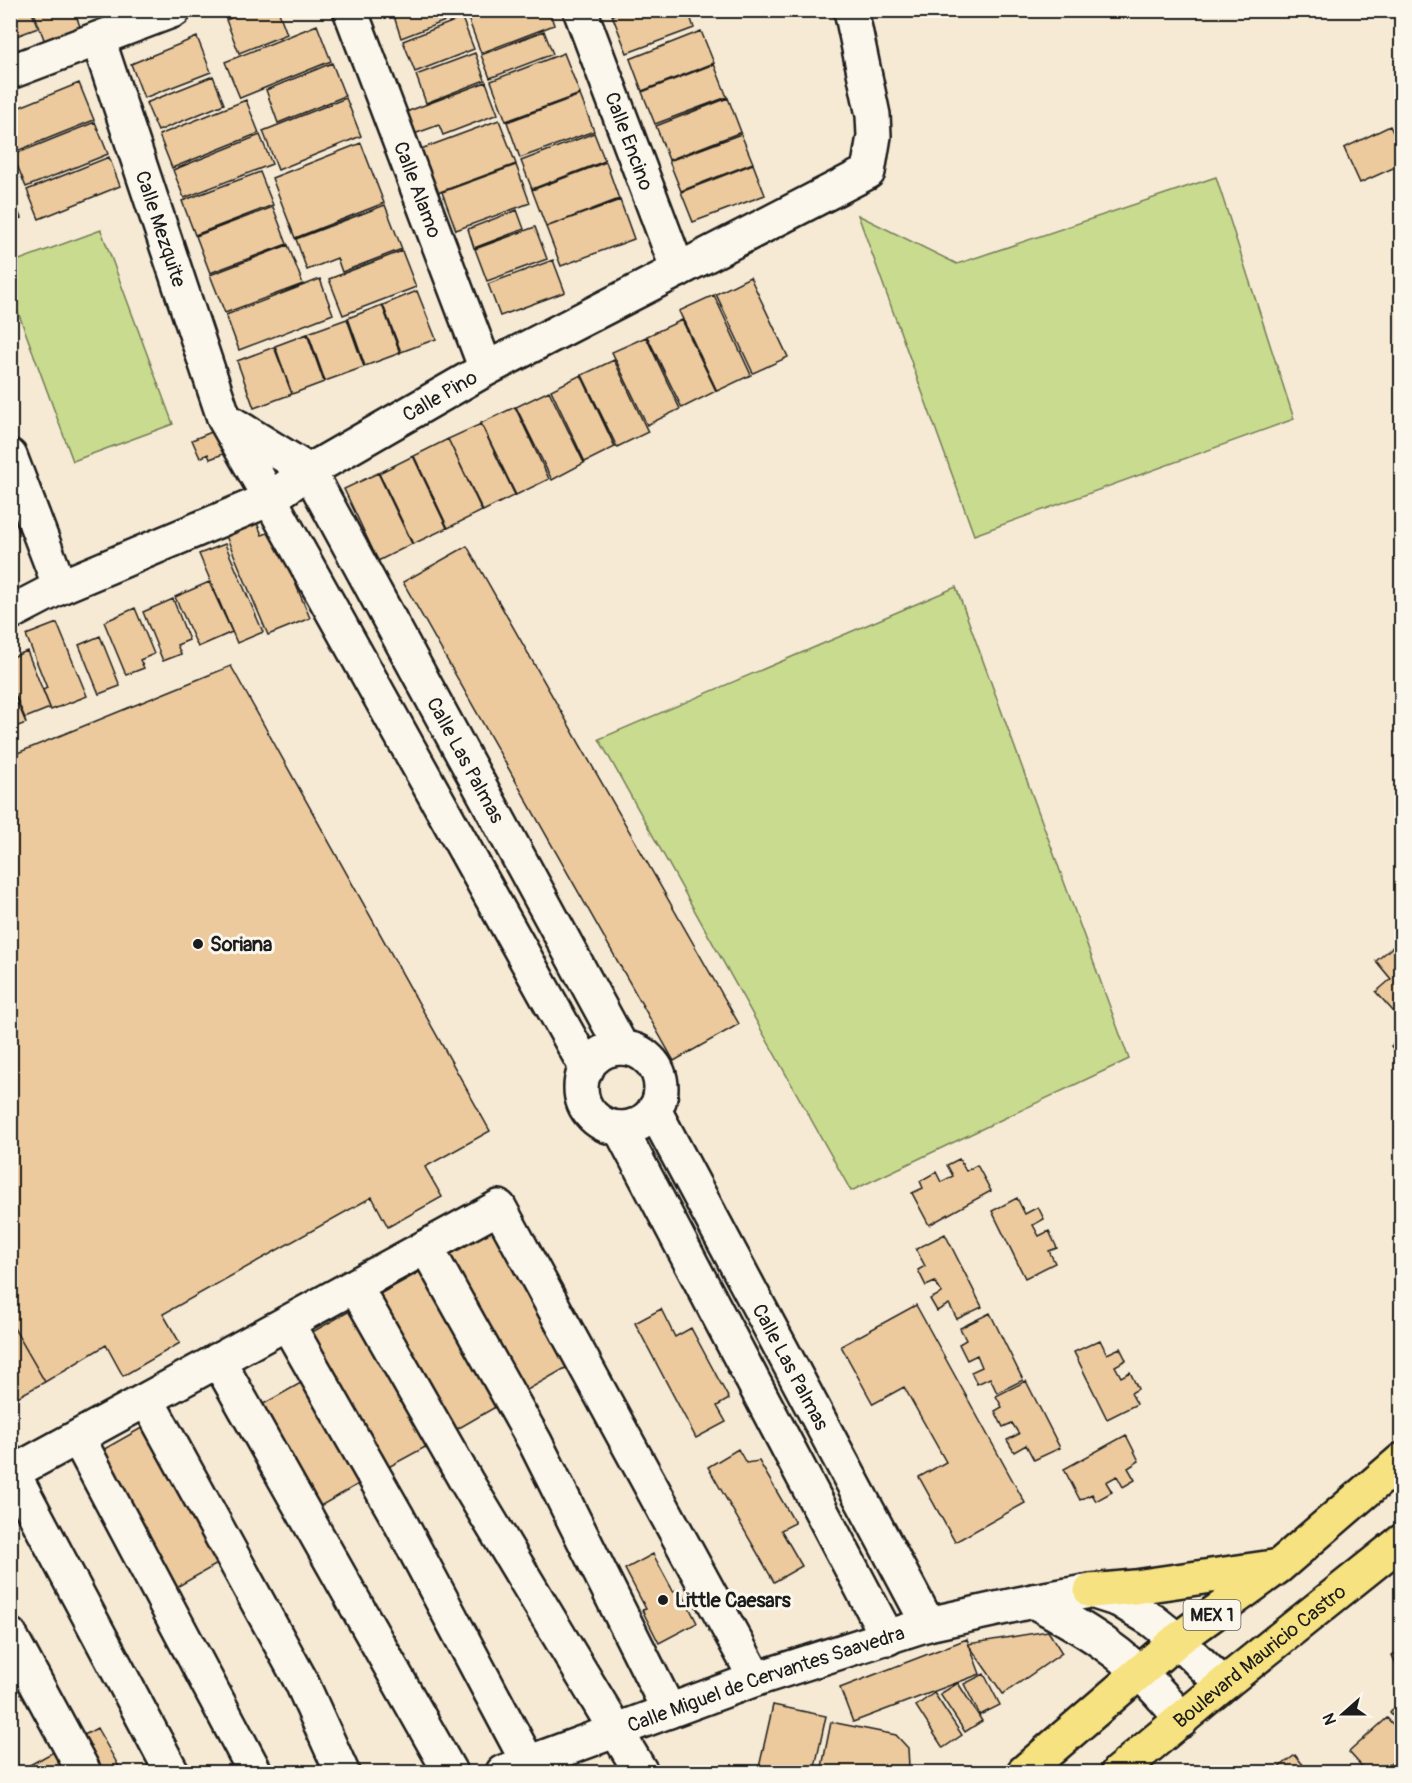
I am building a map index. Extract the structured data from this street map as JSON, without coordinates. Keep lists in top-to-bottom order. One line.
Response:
{"streets":{"main road":["MEX 1","Boulevard Mauricio Castro"],"street":["Calle Encino","Calle Alamo","Calle Mezquite","Calle Pino","Calle Las Palmas","Calle Miguel de Cervantes Saavedra"]},"crossings":[["Calle Encino","Calle Pino"],["Calle Alamo","Calle Pino"],["Calle Mezquite","Calle Pino"],["Calle Pino","Calle Las Palmas"],["Calle Las Palmas","Calle Miguel de Cervantes Saavedra"],["MEX 1","Calle Miguel de Cervantes Saavedra"],["Boulevard Mauricio Castro","Calle Miguel de Cervantes Saavedra"]],"places":["Soriana","Little Caesars"],"north":"left"}
